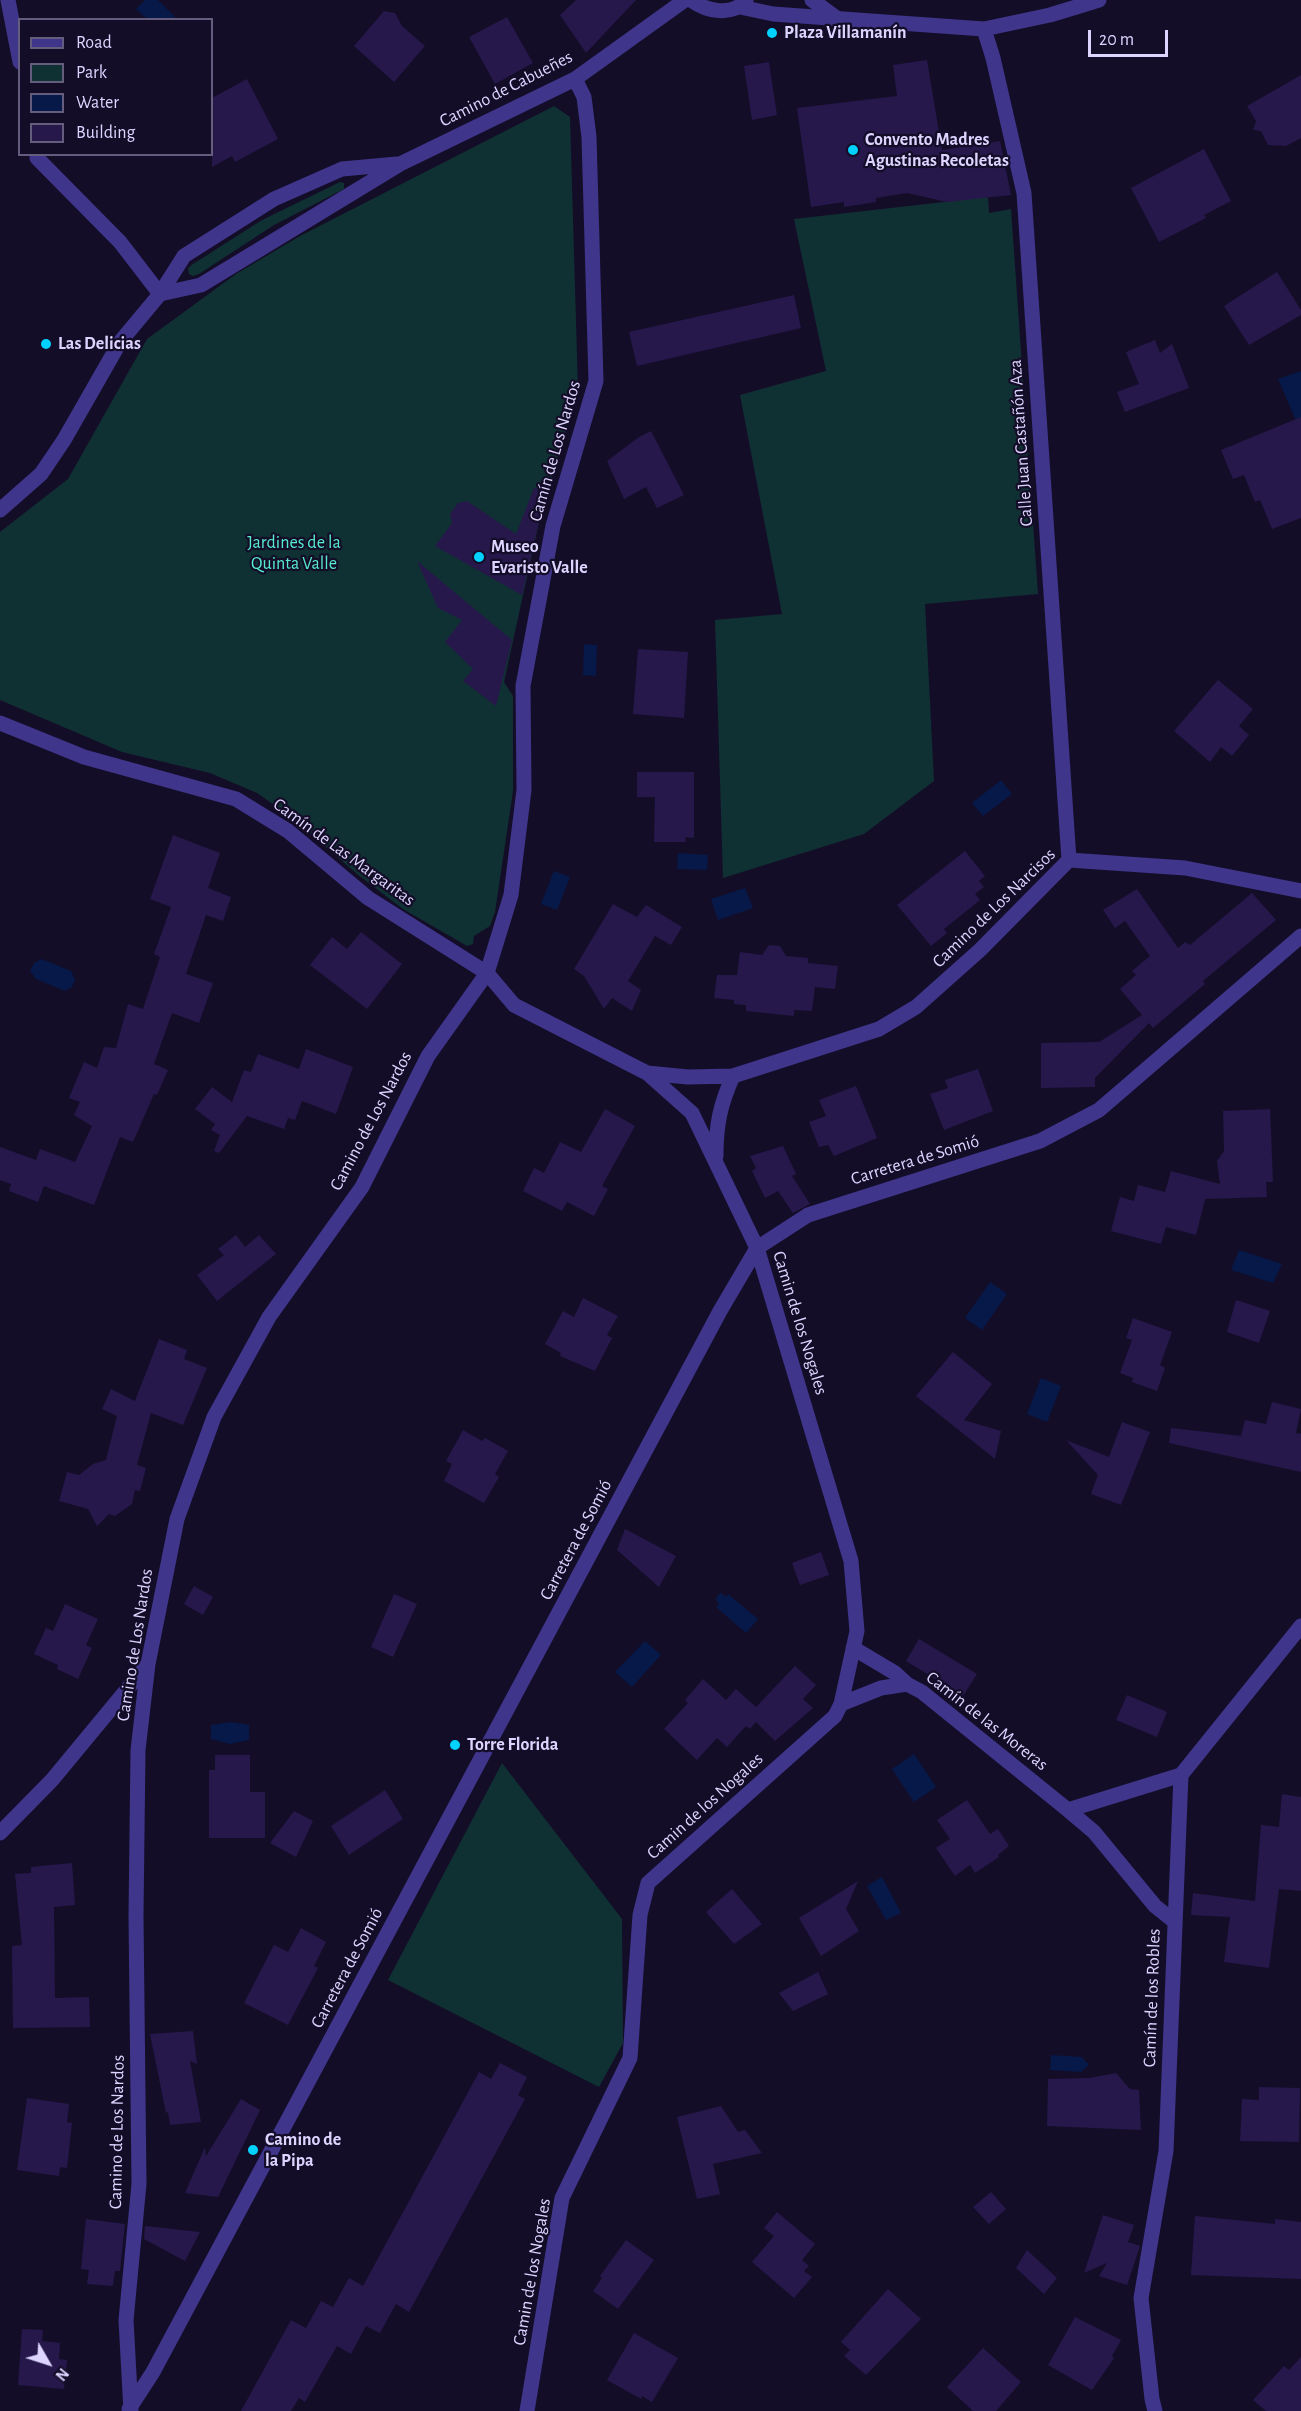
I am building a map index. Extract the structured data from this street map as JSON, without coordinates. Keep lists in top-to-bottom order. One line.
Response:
{"streets":{"street":["Camino de Cabueñes","Calle Juan Castañón Aza","Camín de Los Nardos","Camín de Las Margaritas","Camino de Los Narcisos","Camino de Los Nardos","Carretera de Somió","Camin de los Nogales","Camín de las Moreras","Camín de los Robles"]},"crossings":[["Camino de Cabueñes","Camín de Los Nardos"],["Calle Juan Castañón Aza","Camino de Los Narcisos"],["Camín de Los Nardos","Camín de Las Margaritas"],["Camín de Los Nardos","Camino de Los Nardos"],["Camín de Las Margaritas","Camino de Los Narcisos"],["Camín de Las Margaritas","Camino de Los Nardos"],["Camín de Las Margaritas","Camin de los Nogales"],["Camino de Los Narcisos","Camin de los Nogales"],["Camino de Los Nardos","Carretera de Somió"],["Carretera de Somió","Camin de los Nogales"],["Camin de los Nogales","Camín de las Moreras"],["Camín de las Moreras","Camín de los Robles"]],"parks":["Jardines de la Quinta Valle"],"places":["Plaza Villamanín","Convento Madres Agustinas Recoletas","Las Delicias","Museo Evaristo Valle","Torre Florida","Camino de la Pipa"],"legend":["Road","Park","Water","Building"],"scale_bar":"20 m","north":"bottom right"}
